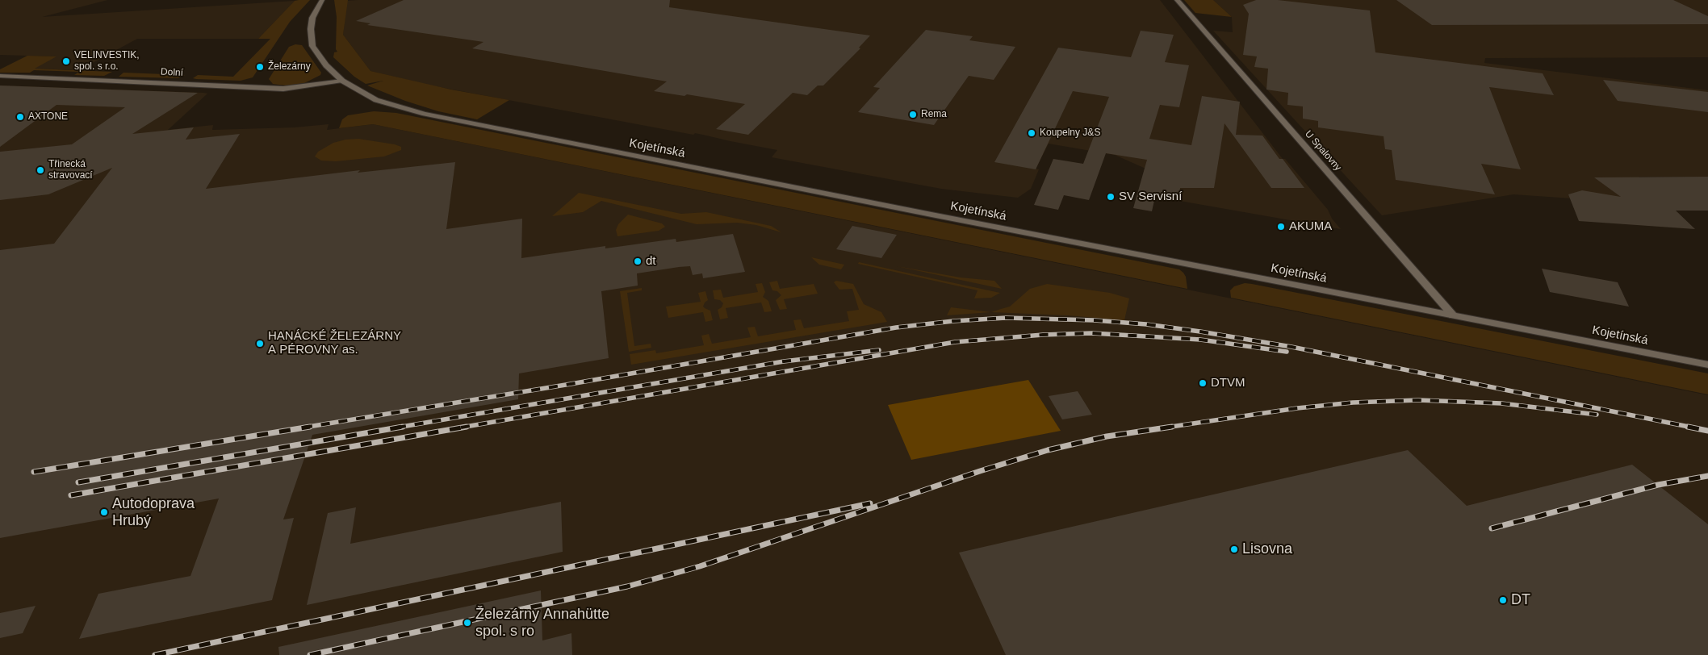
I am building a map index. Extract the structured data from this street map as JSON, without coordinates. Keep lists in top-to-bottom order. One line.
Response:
{"streets":{"main road":["Dolní","Kojetínská","U Spalovny"]},"crossings":[["Dolní","Kojetínská"],["Kojetínská","U Spalovny"]],"places":["VELINVESTIK, spol. s r.o.","Železárny","Rema","AXTONE","Koupelny J&S","Třinecká stravovací","SV Servisní","AKUMA","dt","HANÁCKÉ ŽELEZÁRNY A PÉROVNY as.","DTVM","Autodoprava Hrubý","Lisovna","DT","Železárny Annahütte spol. s ro"]}
